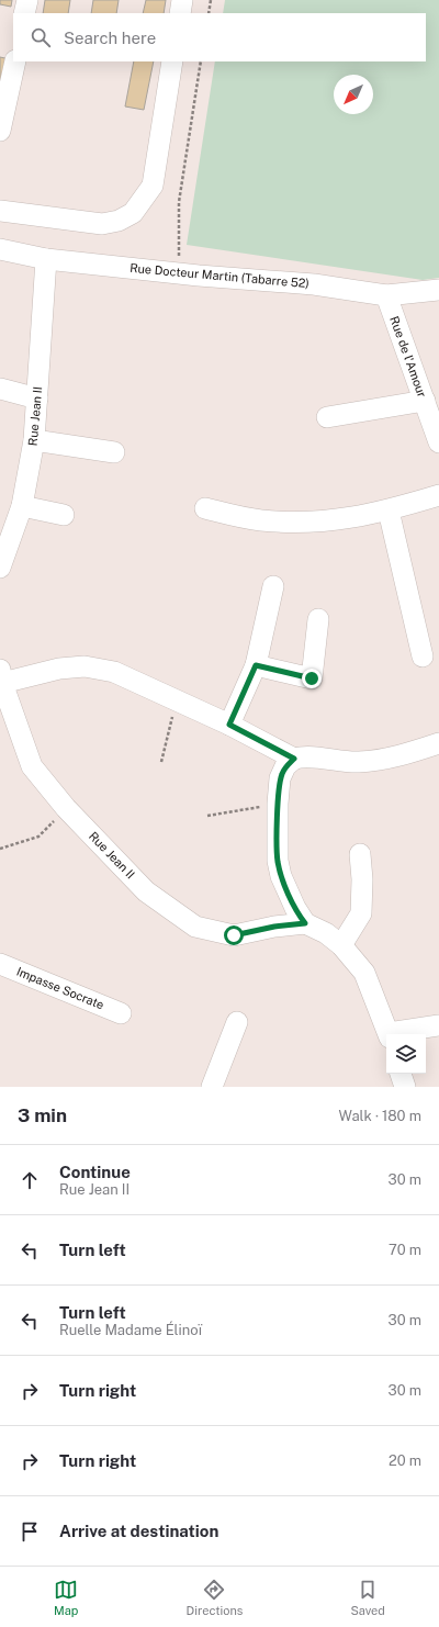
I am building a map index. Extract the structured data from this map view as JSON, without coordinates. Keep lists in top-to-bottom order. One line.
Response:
{"streets":{"street":["Rue Docteur Martin (Tabarre 52)","Rue de l'Amour","Rue Jean II","Impasse Socrate"]},"crossings":[["Rue Docteur Martin (Tabarre 52)","Rue de l'Amour"],["Rue Docteur Martin (Tabarre 52)","Rue Jean II"]],"north":"bottom left","page":{"search":"Search here","heading":["3 min","Walk · 180 m"],"list":[["Continue","Rue Jean II","30 m"],["Turn left","70 m"],["Turn left","Ruelle Madame Élinoï","30 m"],["Turn right","30 m"],["Turn right","20 m"],"Arrive at destination"],"nav":["Map","Directions","Saved"]}}
